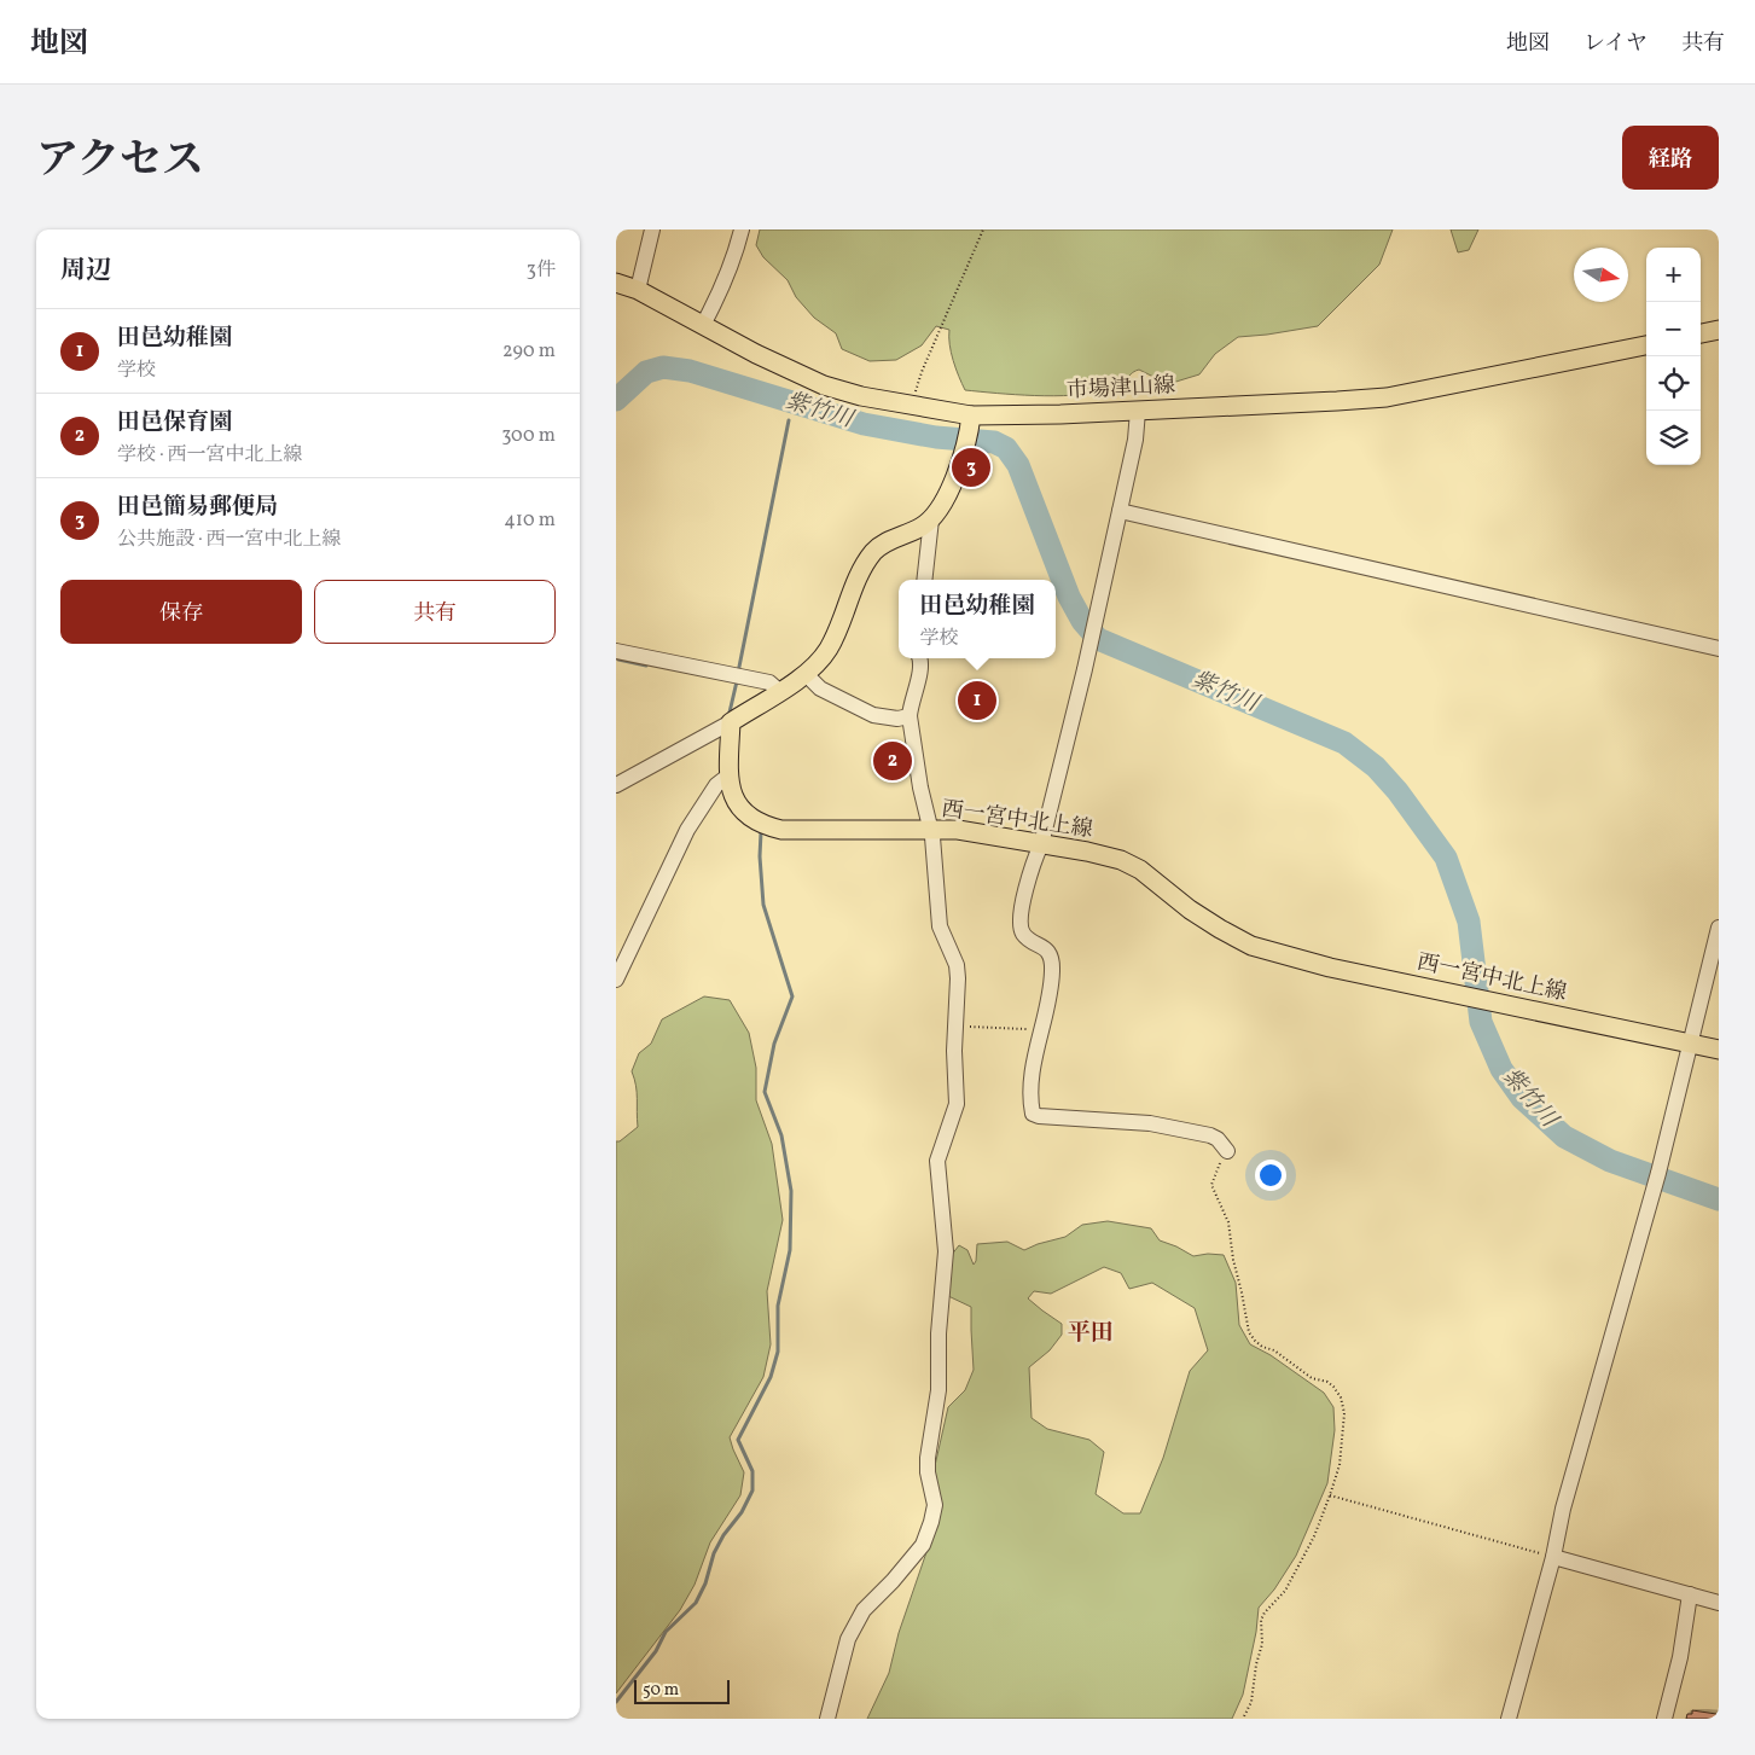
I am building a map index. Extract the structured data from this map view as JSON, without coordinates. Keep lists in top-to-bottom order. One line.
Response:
{"streets":{"main road":["市場津山線","西一宮中北上線"]},"districts":["平田"],"water":["紫竹川"],"scale_bar":"50 m","north":"right","page":{"header":"地図","nav":["地図","レイヤ","共有"],"title":"アクセス","buttons":["経路",["保存","共有"]],"heading":["周辺","3件"],"map_buttons":["+","−"],"list":[{"mark":"1","name":"田邑幼稚園","note":"学校","value":"290 m"},{"mark":"2","name":"田邑保育園","note":"学校 · 西一宮中北上線","value":"300 m"},{"mark":"3","name":"田邑簡易郵便局","note":"公共施設 · 西一宮中北上線","value":"410 m"}],"pins":["3","1","2"],"popup":["田邑幼稚園","学校"],"scale":"50 m"}}
